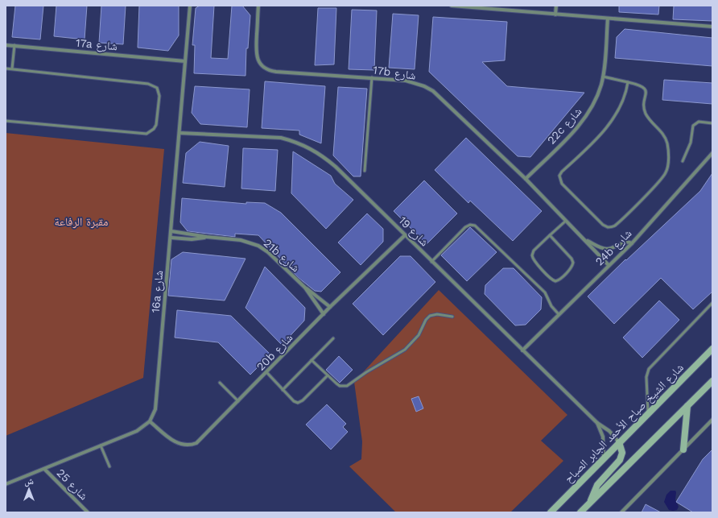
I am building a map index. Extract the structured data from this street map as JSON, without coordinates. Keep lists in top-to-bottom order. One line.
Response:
{"streets":{"main road":["شارع الشيخ صباح الأحمد الجابر الصباح"],"street":["17a شارع","17b شارع","22c شارع","شارع 19","24b شارع","21b شارع","16a شارع","20b شارع","شارع 25"]},"crossings":[["17a شارع","16a شارع"],["17b شارع","22c شارع"],["17b شارع","24b شارع"],["شارع 19","24b شارع"],["شارع 19","16a شارع"],["شارع 19","20b شارع"],["شارع 19","شارع الشيخ صباح الأحمد الجابر الصباح"],["21b شارع","16a شارع"],["21b شارع","20b شارع"],["16a شارع","20b شارع"]],"parks":["مقبرة الرفاعة"],"north":"top"}
